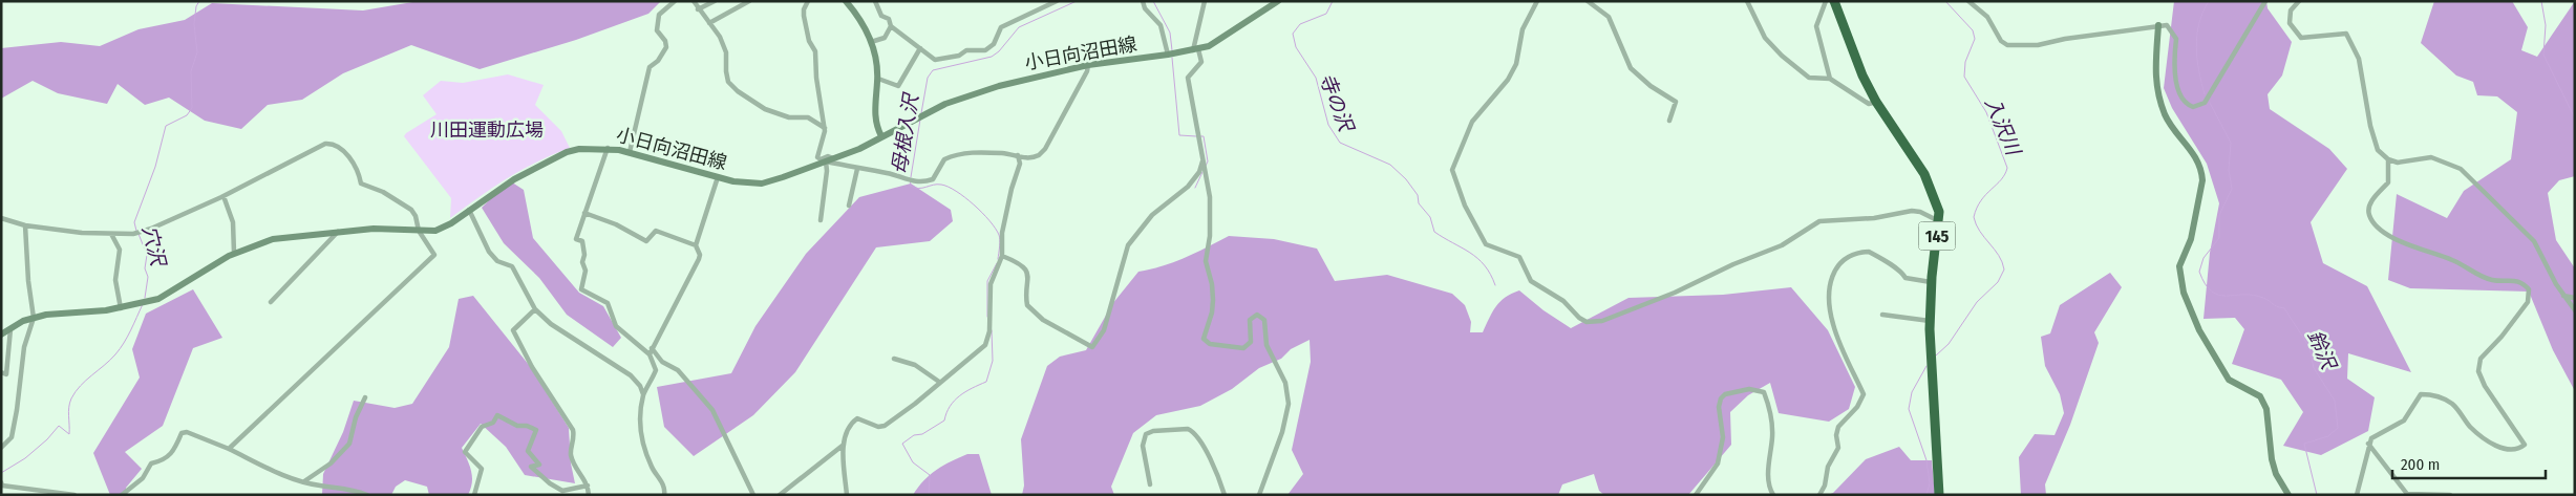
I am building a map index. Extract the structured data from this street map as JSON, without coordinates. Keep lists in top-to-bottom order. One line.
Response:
{"streets":{"highway":["145"],"main road":["小日向沼田線"]},"water":["寺の沢","入沢川","母根入沢","穴沢","鈴沢"],"parks":["川田運動広場"],"scale_bar":"200 m"}
